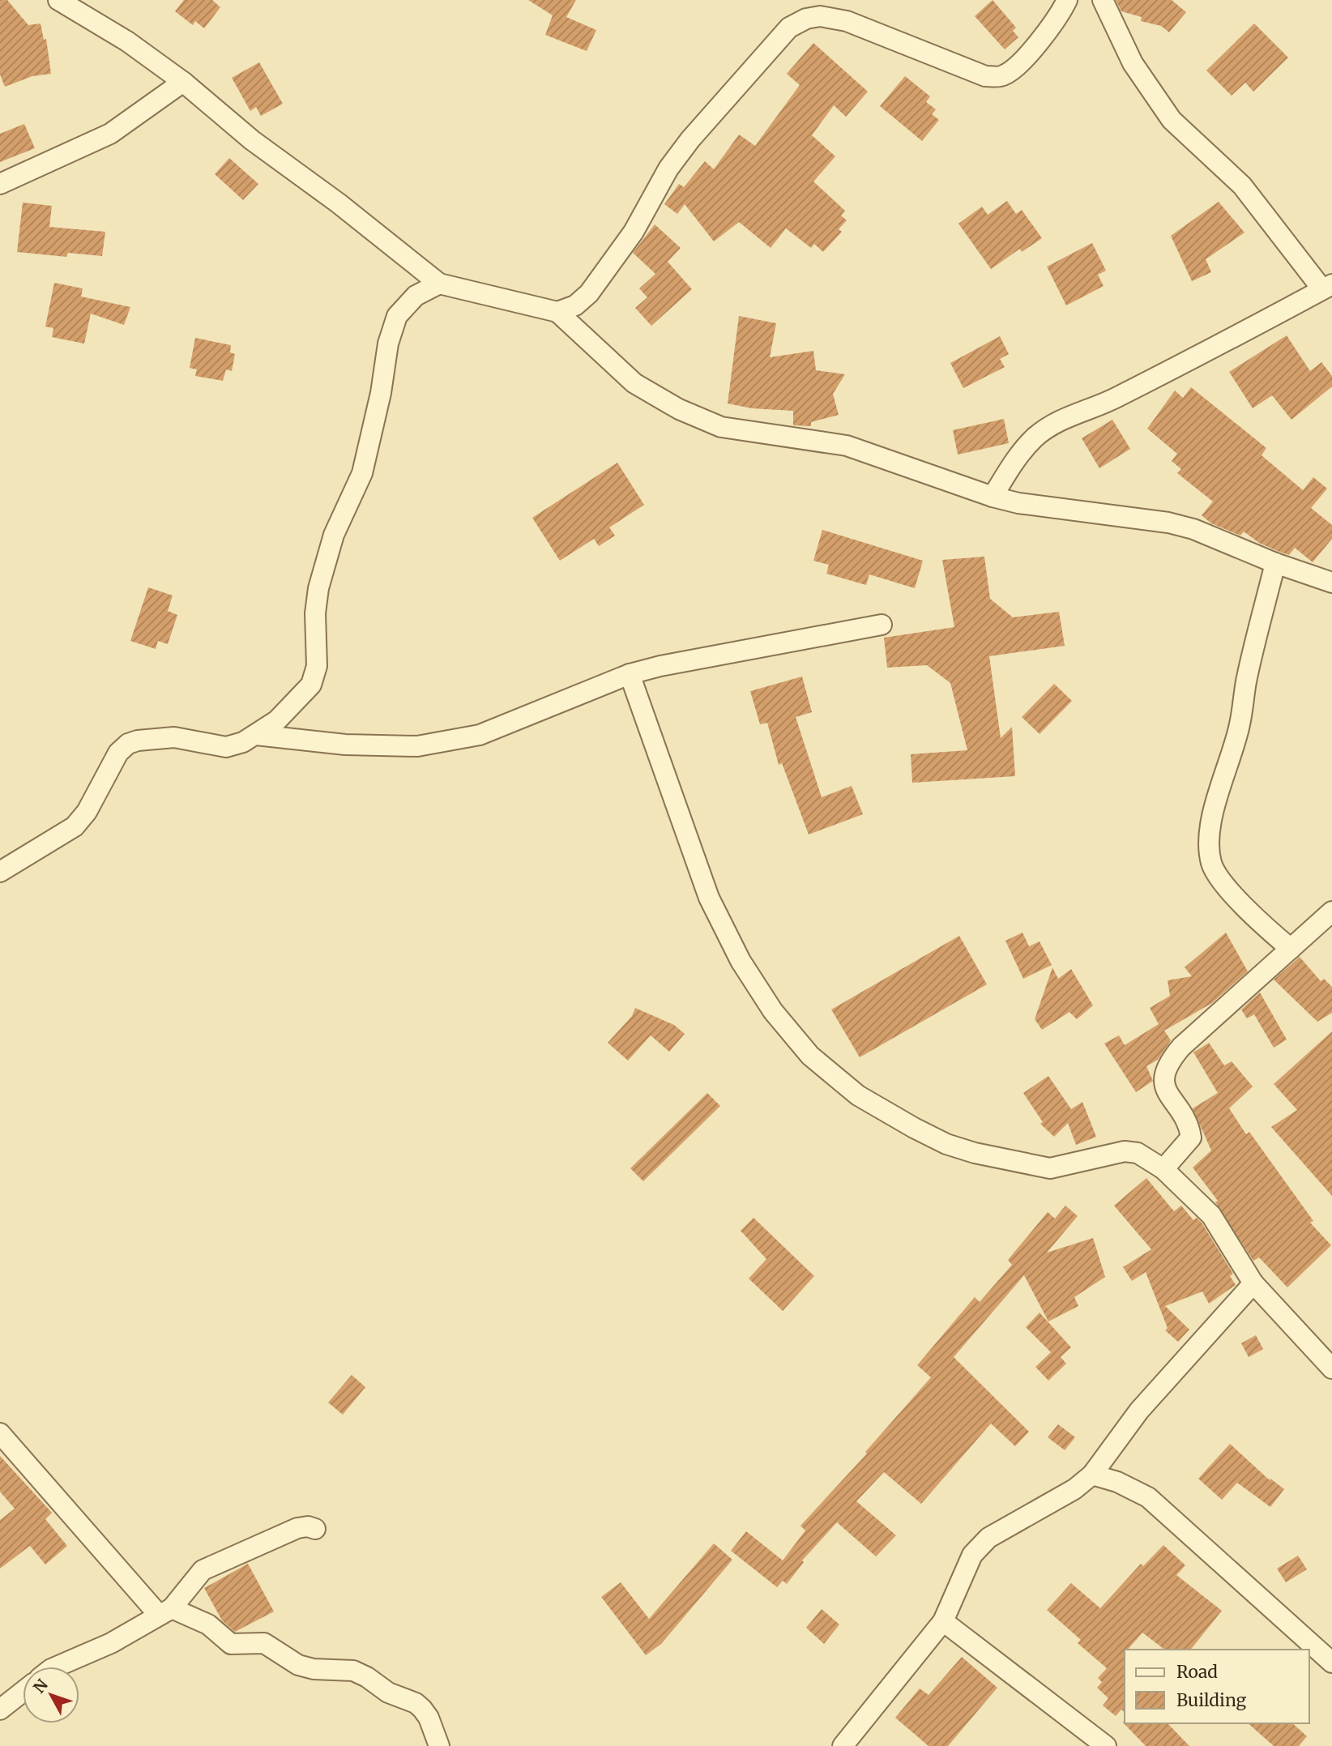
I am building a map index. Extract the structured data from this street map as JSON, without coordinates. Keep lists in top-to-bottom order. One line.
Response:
{"legend":["Road","Building"],"north":"top left"}
